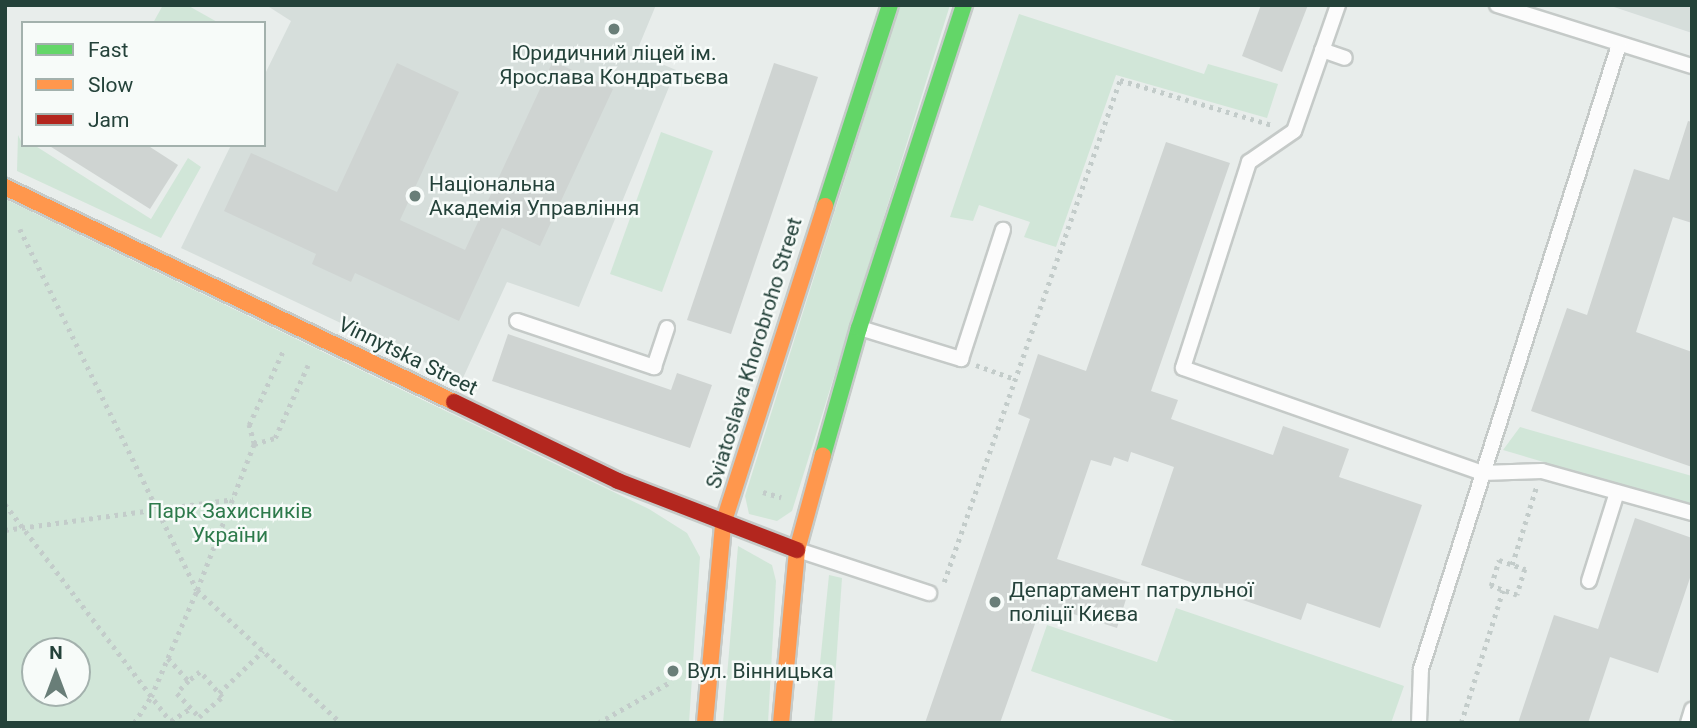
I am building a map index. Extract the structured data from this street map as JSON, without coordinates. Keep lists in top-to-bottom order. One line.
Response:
{"streets":{"street":["Sviatoslava Khorobroho Street","Vinnytska Street"]},"crossings":[["Sviatoslava Khorobroho Street","Vinnytska Street"]],"parks":["Парк Захисників України"],"places":["Юридичний ліцей ім. Ярослава Кондратьєва","Національна Академія Управління","Департамент патрульної поліції Києва","Вул. Вінницька"],"legend":["Fast","Slow","Jam"],"north":"top"}
